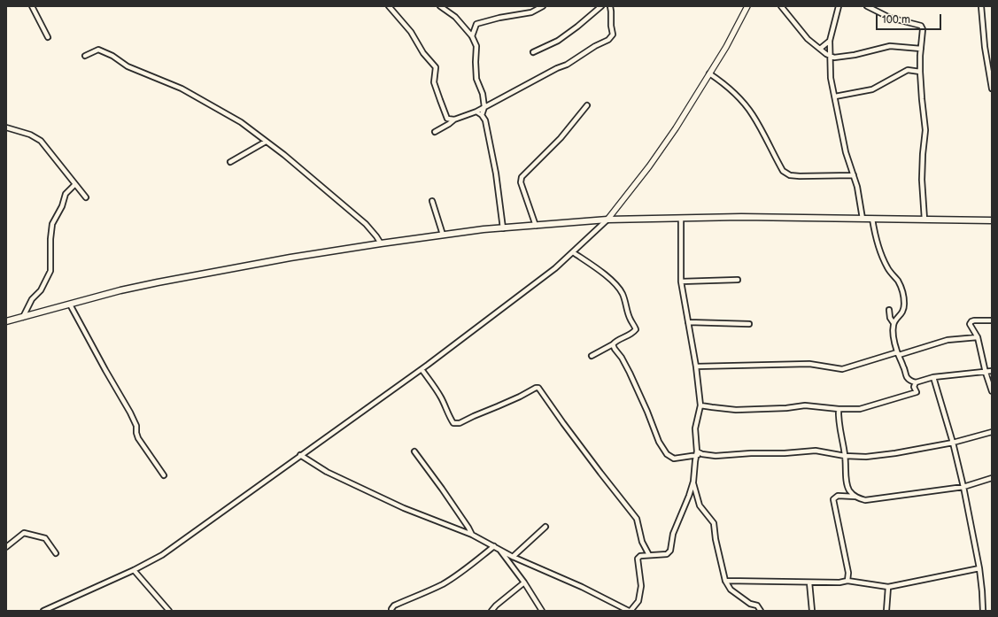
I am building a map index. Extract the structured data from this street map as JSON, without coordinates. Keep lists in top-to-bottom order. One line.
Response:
{"scale_bar":"100 m"}
